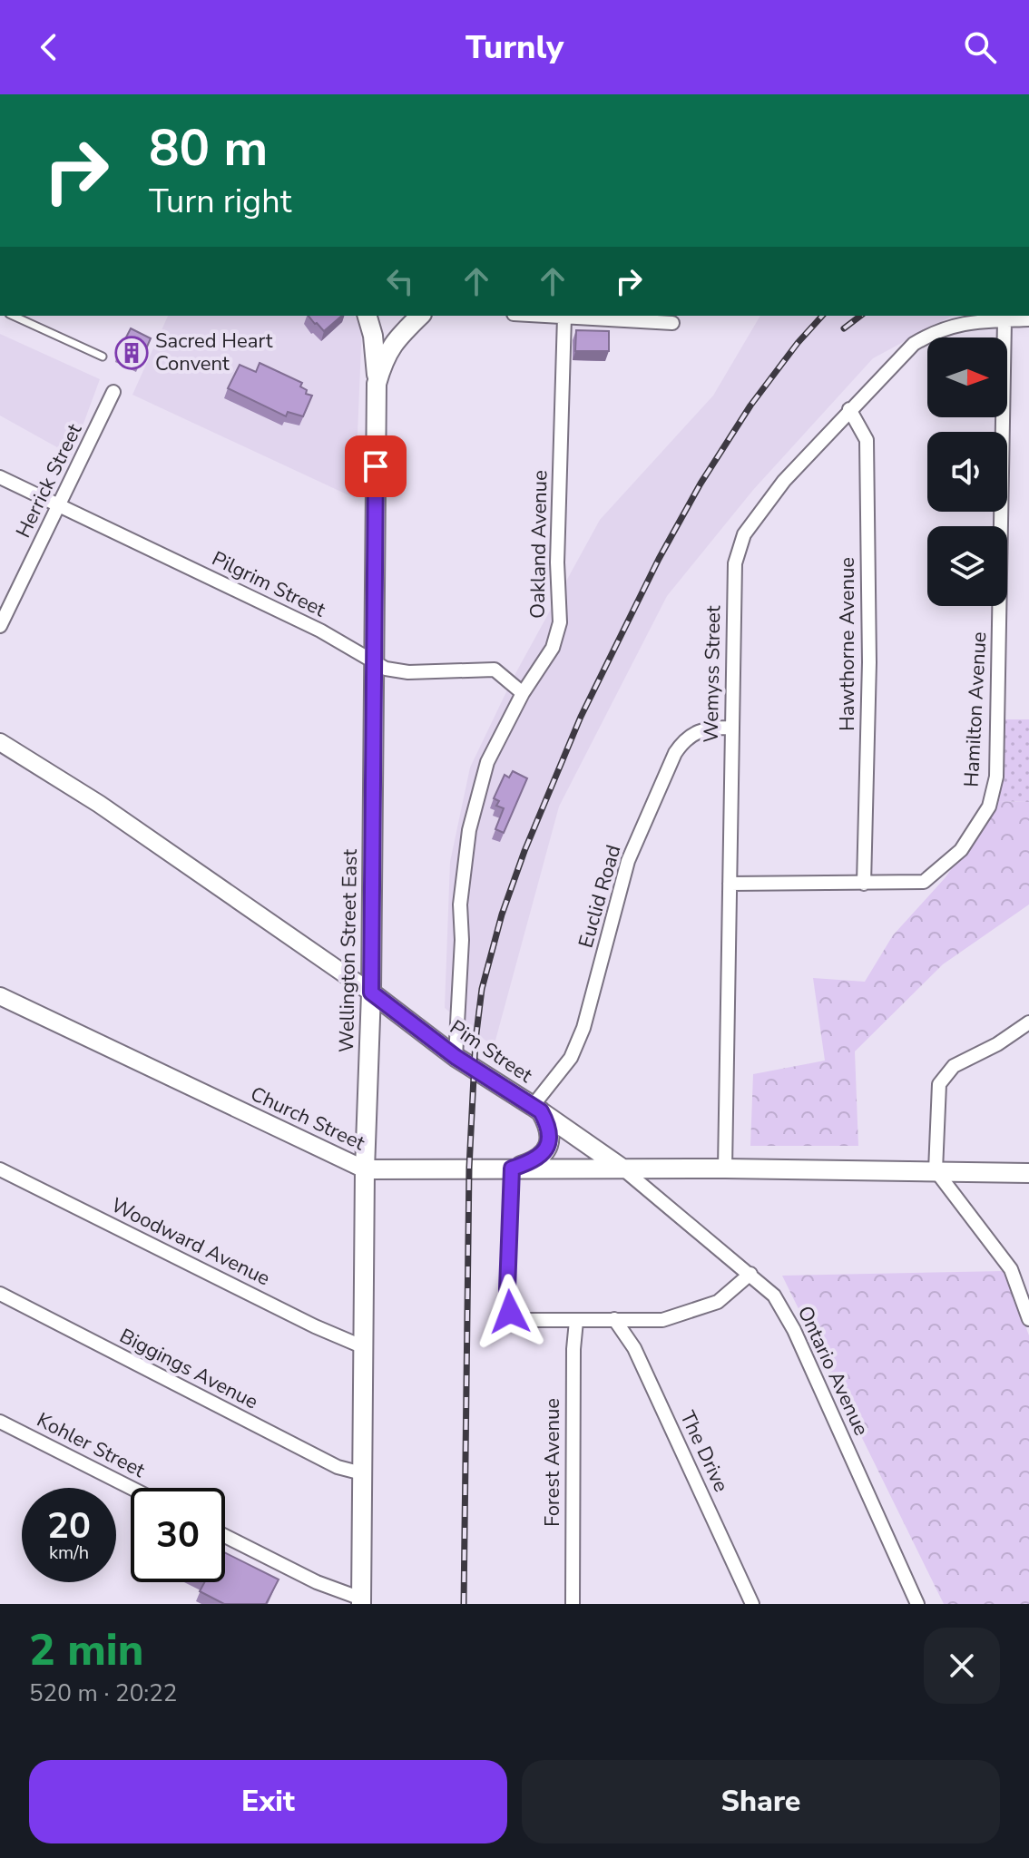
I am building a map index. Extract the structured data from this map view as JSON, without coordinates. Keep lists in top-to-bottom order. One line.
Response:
{"streets":{"main road":["Wellington Street East","Pim Street","Church Street"],"street":["Herrick Street","Oakland Avenue","Pilgrim Street","Hawthorne Avenue","Wemyss Street","Hamilton Avenue","Euclid Road","Woodward Avenue","Biggings Avenue","Ontario Avenue","Kohler Street","The Drive","Forest Avenue"]},"crossings":[["Herrick Street","Pilgrim Street"],["Oakland Avenue","Pilgrim Street"],["Oakland Avenue","Pim Street"],["Pilgrim Street","Wellington Street East"],["Hawthorne Avenue","Wemyss Street"],["Hawthorne Avenue","Hamilton Avenue"],["Wemyss Street","Hamilton Avenue"],["Wemyss Street","Euclid Road"],["Euclid Road","Pim Street"],["Wellington Street East","Pim Street"],["Wellington Street East","Church Street"],["Wellington Street East","Woodward Avenue"],["Wellington Street East","Biggings Avenue"],["Pim Street","Church Street"],["Pim Street","Ontario Avenue"],["Church Street","Ontario Avenue"]],"places":{"building":["Sacred Heart Convent"]},"north":"right","page":{"header":"Turnly","turn":["80 m","Turn right"],"speed":"20 km/h","limit":"30","heading":["2 min","520 m · 20:22"],"buttons":["Exit","Share"]}}
